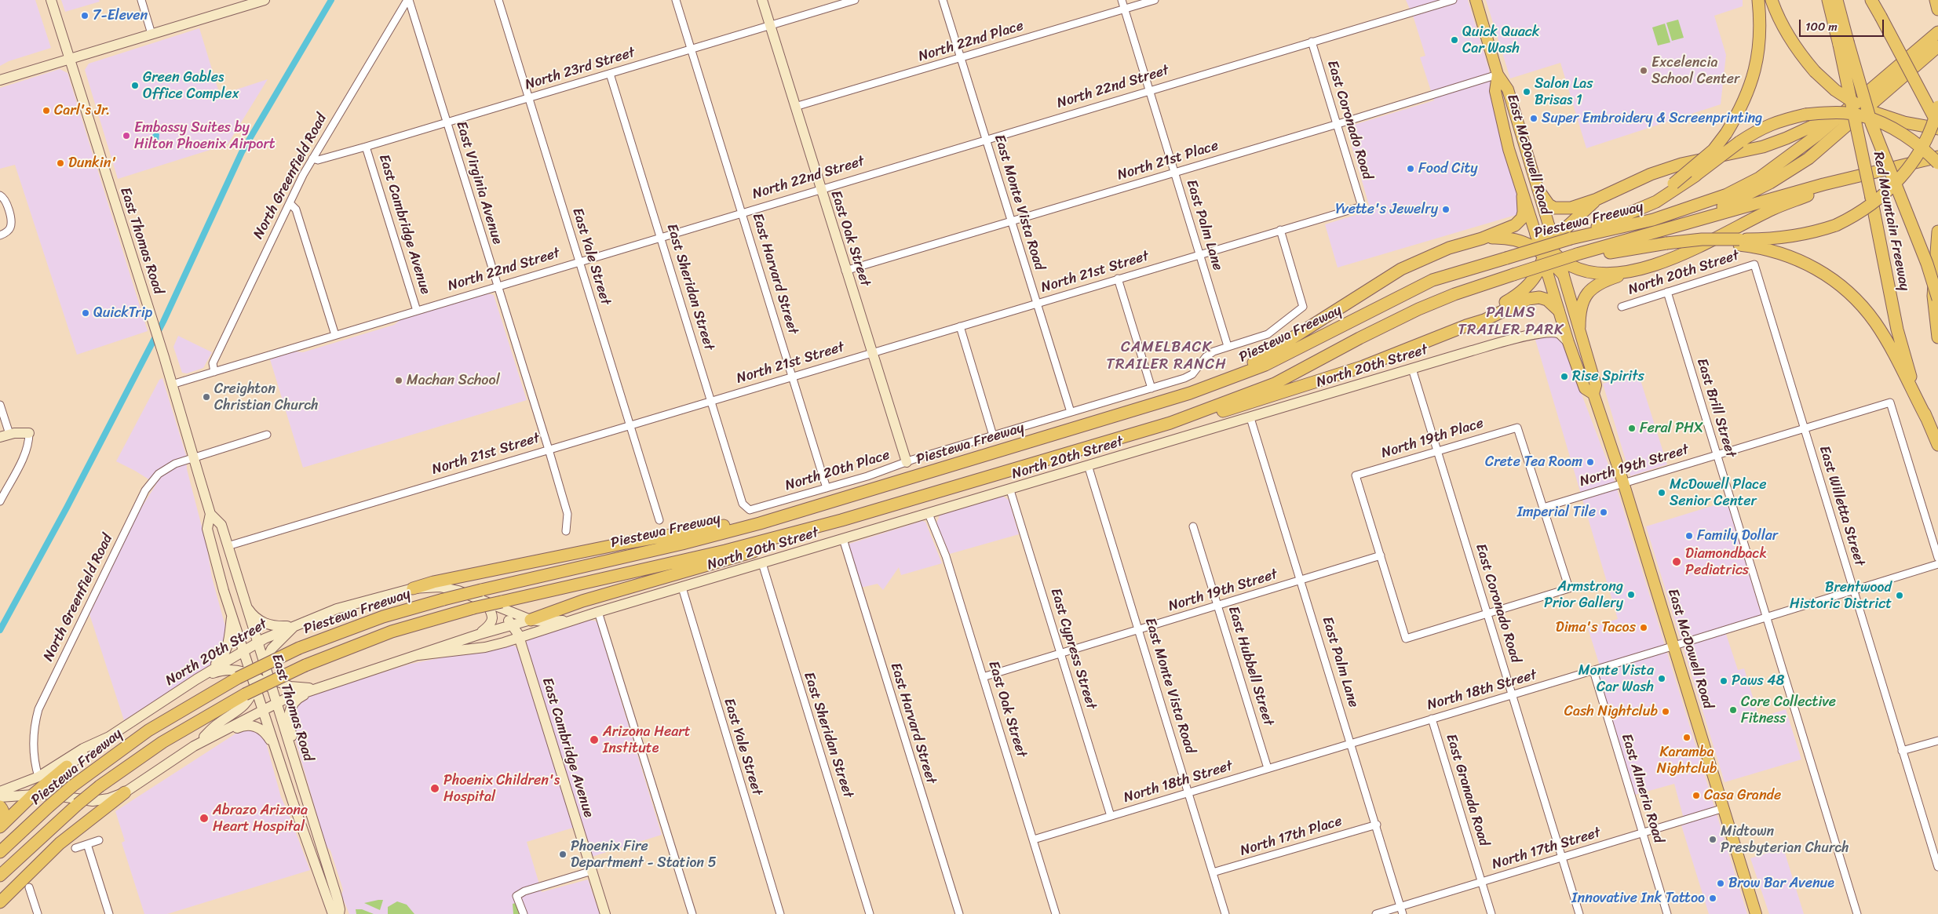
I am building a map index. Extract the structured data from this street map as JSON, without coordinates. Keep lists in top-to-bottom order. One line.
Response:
{"streets":{"highway":["Piestewa Freeway","Red Mountain Freeway"],"main road":["East McDowell Road","East Cambridge Avenue","East Oak Street","East Thomas Road","North 20th Street"],"street":["North 22nd Place","North 23rd Street","North 22nd Street","East Coronado Road","North 21st Place","North Greenfield Road","East Virginia Avenue","East Monte Vista Road","East Palm Lane","East Yale Street","North 21st Street","East Harvard Street","East Sheridan Street","East Brill Street","North 19th Place","North 19th Street","North 20th Place","East Willetta Street","East Cypress Street","East Hubbell Street","North 18th Street","East Almeria Road","East Granada Road","North 17th Place","North 17th Street"]},"crossings":[["North 22nd Place","East Monte Vista Road"],["North 22nd Place","East Palm Lane"],["North 22nd Place","East Oak Street"],["North 23rd Street","North Greenfield Road"],["North 23rd Street","East Virginia Avenue"],["North 23rd Street","East Cambridge Avenue"],["North 23rd Street","East Oak Street"],["North 23rd Street","East Yale Street"],["North 23rd Street","East Harvard Street"],["North 23rd Street","East Sheridan Street"],["North 22nd Street","East Coronado Road"],["North 22nd Street","North Greenfield Road"],["North 22nd Street","East Virginia Avenue"],["North 22nd Street","East Monte Vista Road"],["North 22nd Street","East Cambridge Avenue"],["North 22nd Street","East Palm Lane"],["North 22nd Street","East Oak Street"],["North 22nd Street","East Thomas Road"],["North 22nd Street","East Yale Street"],["North 22nd Street","East Harvard Street"],["North 22nd Street","East Sheridan Street"],["East Coronado Road","North 21st Place"],["East Coronado Road","North 21st Street"],["East Coronado Road","North 20th Street"],["East Coronado Road","North 19th Place"],["East Coronado Road","North 18th Street"],["East Coronado Road","North 17th Street"],["East McDowell Road","North 21st Place"],["East McDowell Road","North 20th Street"],["East McDowell Road","North 19th Street"],["East McDowell Road","North 18th Street"],["East McDowell Road","North 17th Street"],["North 21st Place","East Monte Vista Road"],["North 21st Place","East Palm Lane"],["North 21st Place","East Oak Street"],["North Greenfield Road","East Virginia Avenue"],["North Greenfield Road","East Thomas Road"],["North Greenfield Road","North 20th Street"],["East Virginia Avenue","North 21st Street"],["East Monte Vista Road","North 21st Street"],["East Monte Vista Road","North 20th Street"],["East Monte Vista Road","North 19th Street"],["East Monte Vista Road","North 20th Place"],["East Monte Vista Road","North 18th Street"],["East Monte Vista Road","North 17th Place"],["East Cambridge Avenue","North 20th Street"],["East Palm Lane","North 21st Street"],["East Palm Lane","North 20th Street"],["East Palm Lane","North 19th Street"],["East Palm Lane","North 20th Place"],["East Palm Lane","North 18th Street"],["East Palm Lane","North 17th Place"],["East Palm Lane","North 17th Street"],["East Oak Street","North 21st Street"],["East Oak Street","North 20th Street"],["East Oak Street","North 19th Street"],["East Oak Street","North 20th Place"],["East Oak Street","North 18th Street"],["East Thomas Road","North 21st Street"],["East Thomas Road","North 20th Street"],["East Yale Street","North 21st Street"],["East Yale Street","North 20th Street"],["North 21st Street","East Harvard Street"],["North 21st Street","East Sheridan Street"],["North 21st Street","North 20th Place"],["North 20th Street","East Harvard Street"],["North 20th Street","East Sheridan Street"],["North 20th Street","East Brill Street"],["North 20th Street","East Willetta Street"],["North 20th Street","East Cypress Street"],["East Harvard Street","North 20th Place"],["East Sheridan Street","North 20th Place"],["East Brill Street","North 19th Street"],["East Brill Street","North 18th Street"],["North 19th Place","North 19th Street"],["North 19th Street","East Willetta Street"],["North 19th Street","East Cypress Street"],["North 19th Street","East Hubbell Street"],["East Willetta Street","North 18th Street"],["East Cypress Street","North 18th Street"],["East Hubbell Street","North 18th Street"],["North 18th Street","East Almeria Road"],["North 18th Street","East Granada Road"],["East Almeria Road","North 17th Street"],["East Granada Road","North 17th Street"]],"districts":["PALMS TRAILER PARK","CAMELBACK TRAILER RANCH"],"places":["7-Eleven","Quick Quack Car Wash","Excelencia School Center","Green Gables Office Complex","Salon Las Brisas 1","Carl's Jr.","Super Embroidery & Screenprinting","Embassy Suites by Hilton Phoenix Airport","Dunkin'","Food City","Yvette's Jewelry","QuickTrip","Rise Spirits","Machan School","Creighton Christian Church","Feral PHX","Crete Tea Room","McDowell Place Senior Center","Imperial Tile","Family Dollar","Diamondback Pediatrics","Armstrong Prior Gallery","Brentwood Historic District","Dima's Tacos","Monte Vista Car Wash","Paws 48","Core Collective Fitness","Cash Nightclub","Karamba Nightclub","Arizona Heart Institute","Phoenix Children's Hospital","Casa Grande","Abrazo Arizona Heart Hospital","Midtown Presbyterian Church","Phoenix Fire Department - Station 5","Brow Bar Avenue","Innovative Ink Tattoo"],"scale_bar":"100 m"}
